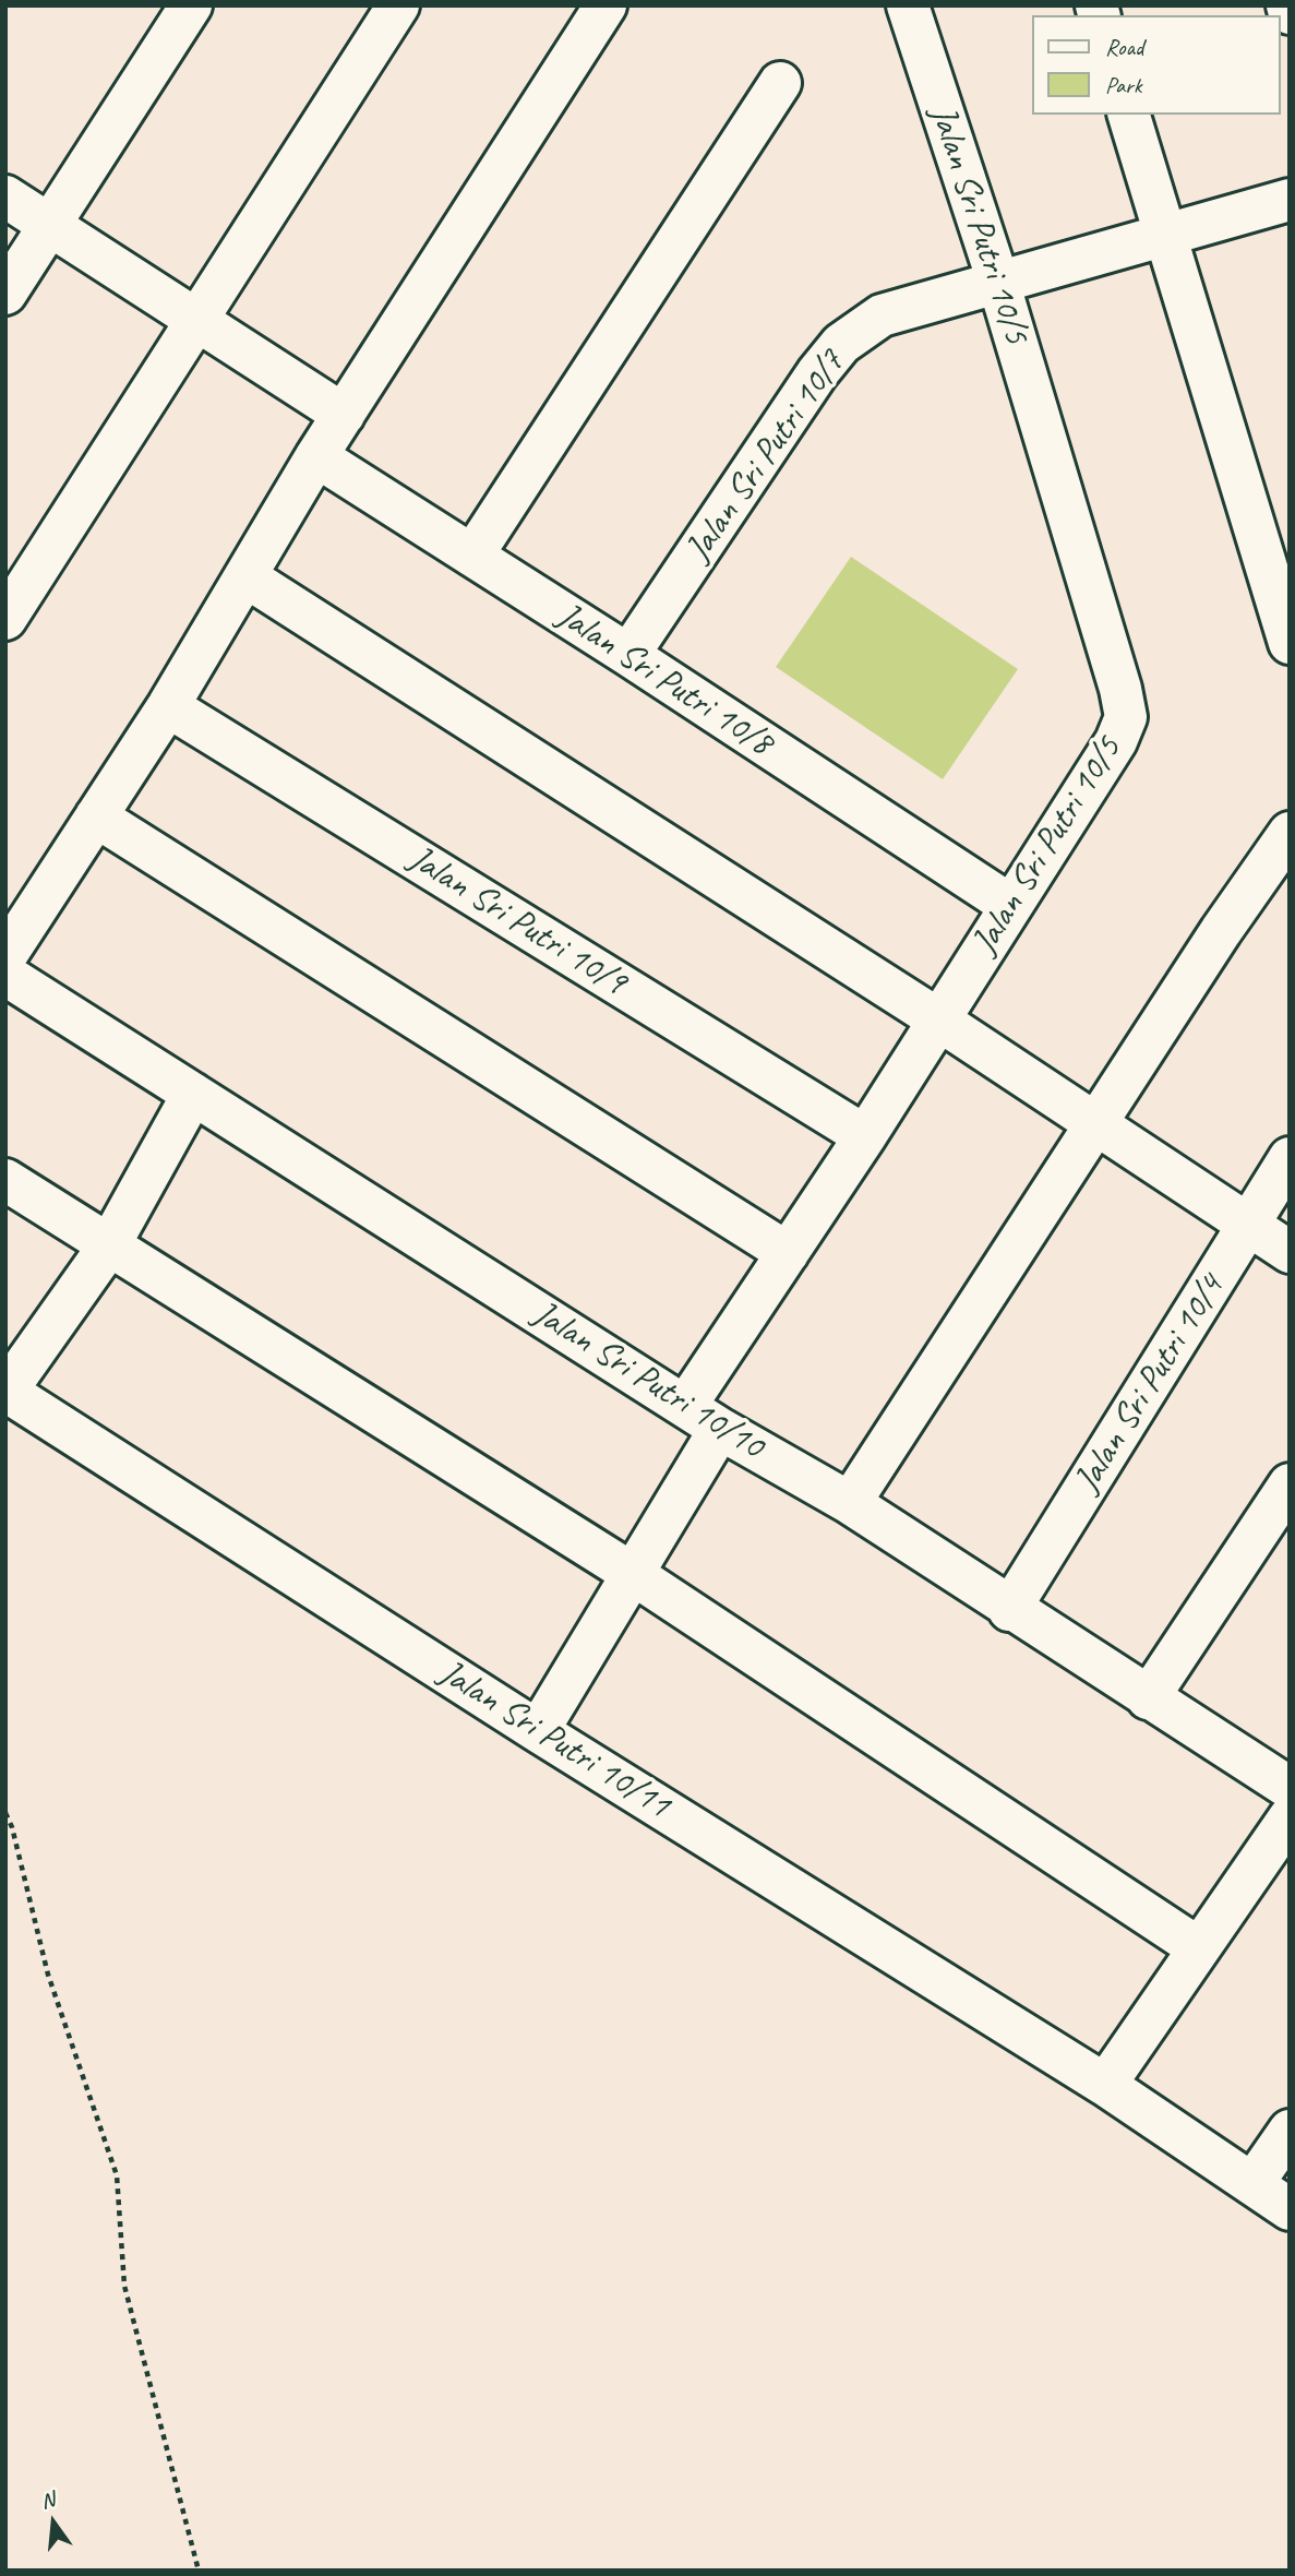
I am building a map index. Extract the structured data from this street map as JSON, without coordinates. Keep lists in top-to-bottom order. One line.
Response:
{"streets":{"street":["Jalan Sri Putri 10/5","Jalan Sri Putri 10/7","Jalan Sri Putri 10/8","Jalan Sri Putri 10/9","Jalan Sri Putri 10/10","Jalan Sri Putri 10/4","Jalan Sri Putri 10/11"]},"crossings":[["Jalan Sri Putri 10/5","Jalan Sri Putri 10/7"],["Jalan Sri Putri 10/5","Jalan Sri Putri 10/8"],["Jalan Sri Putri 10/5","Jalan Sri Putri 10/9"],["Jalan Sri Putri 10/5","Jalan Sri Putri 10/10"],["Jalan Sri Putri 10/7","Jalan Sri Putri 10/8"],["Jalan Sri Putri 10/10","Jalan Sri Putri 10/4"]],"legend":["Road","Park"],"north":"top"}
